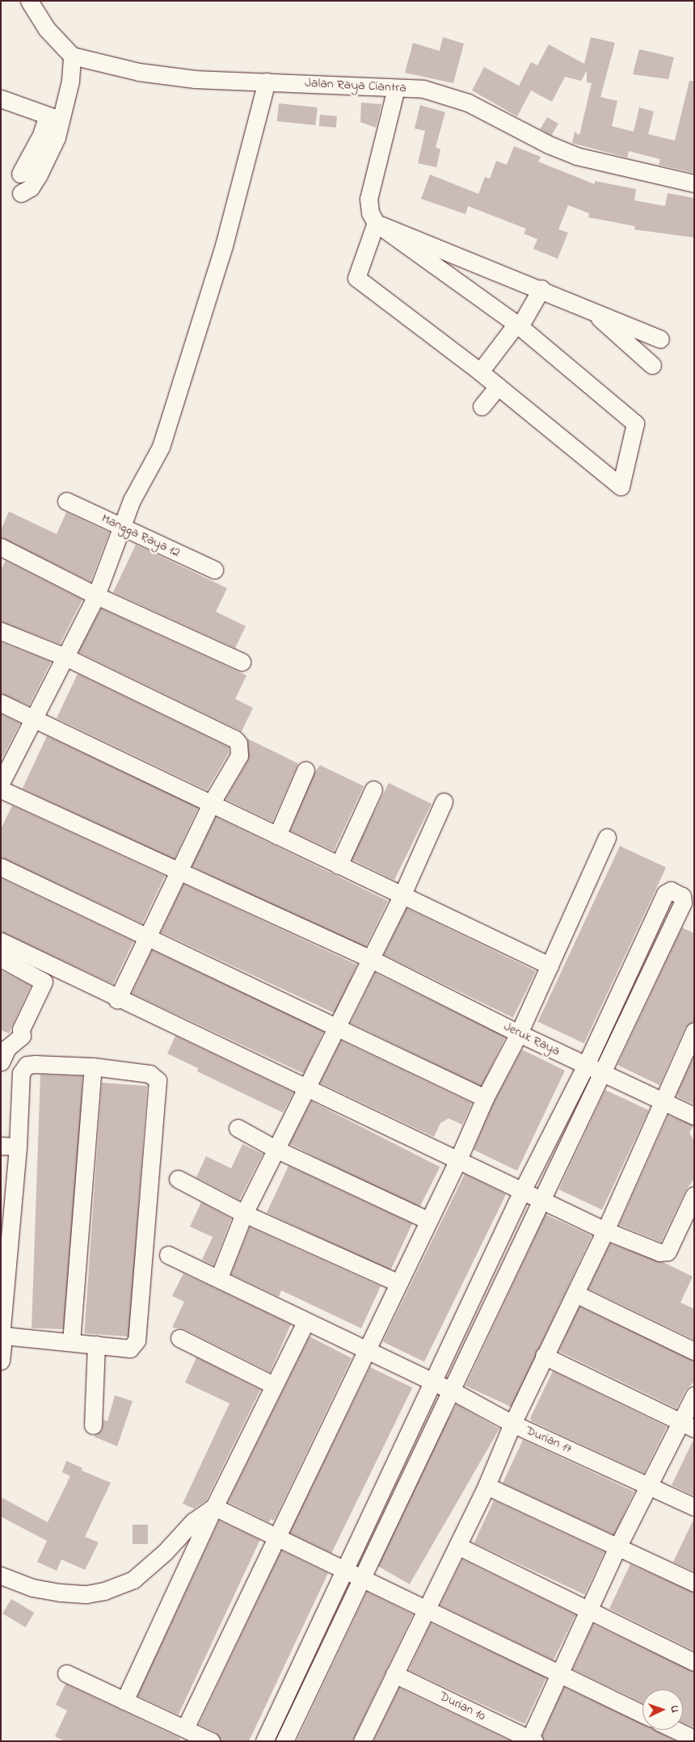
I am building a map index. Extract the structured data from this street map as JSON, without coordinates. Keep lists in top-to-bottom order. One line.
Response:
{"streets":{"street":["Jalan Raya Ciantra","Mangga Raya 12","Jeruk Raya","Durian 17","Durian 10"]},"north":"right"}
